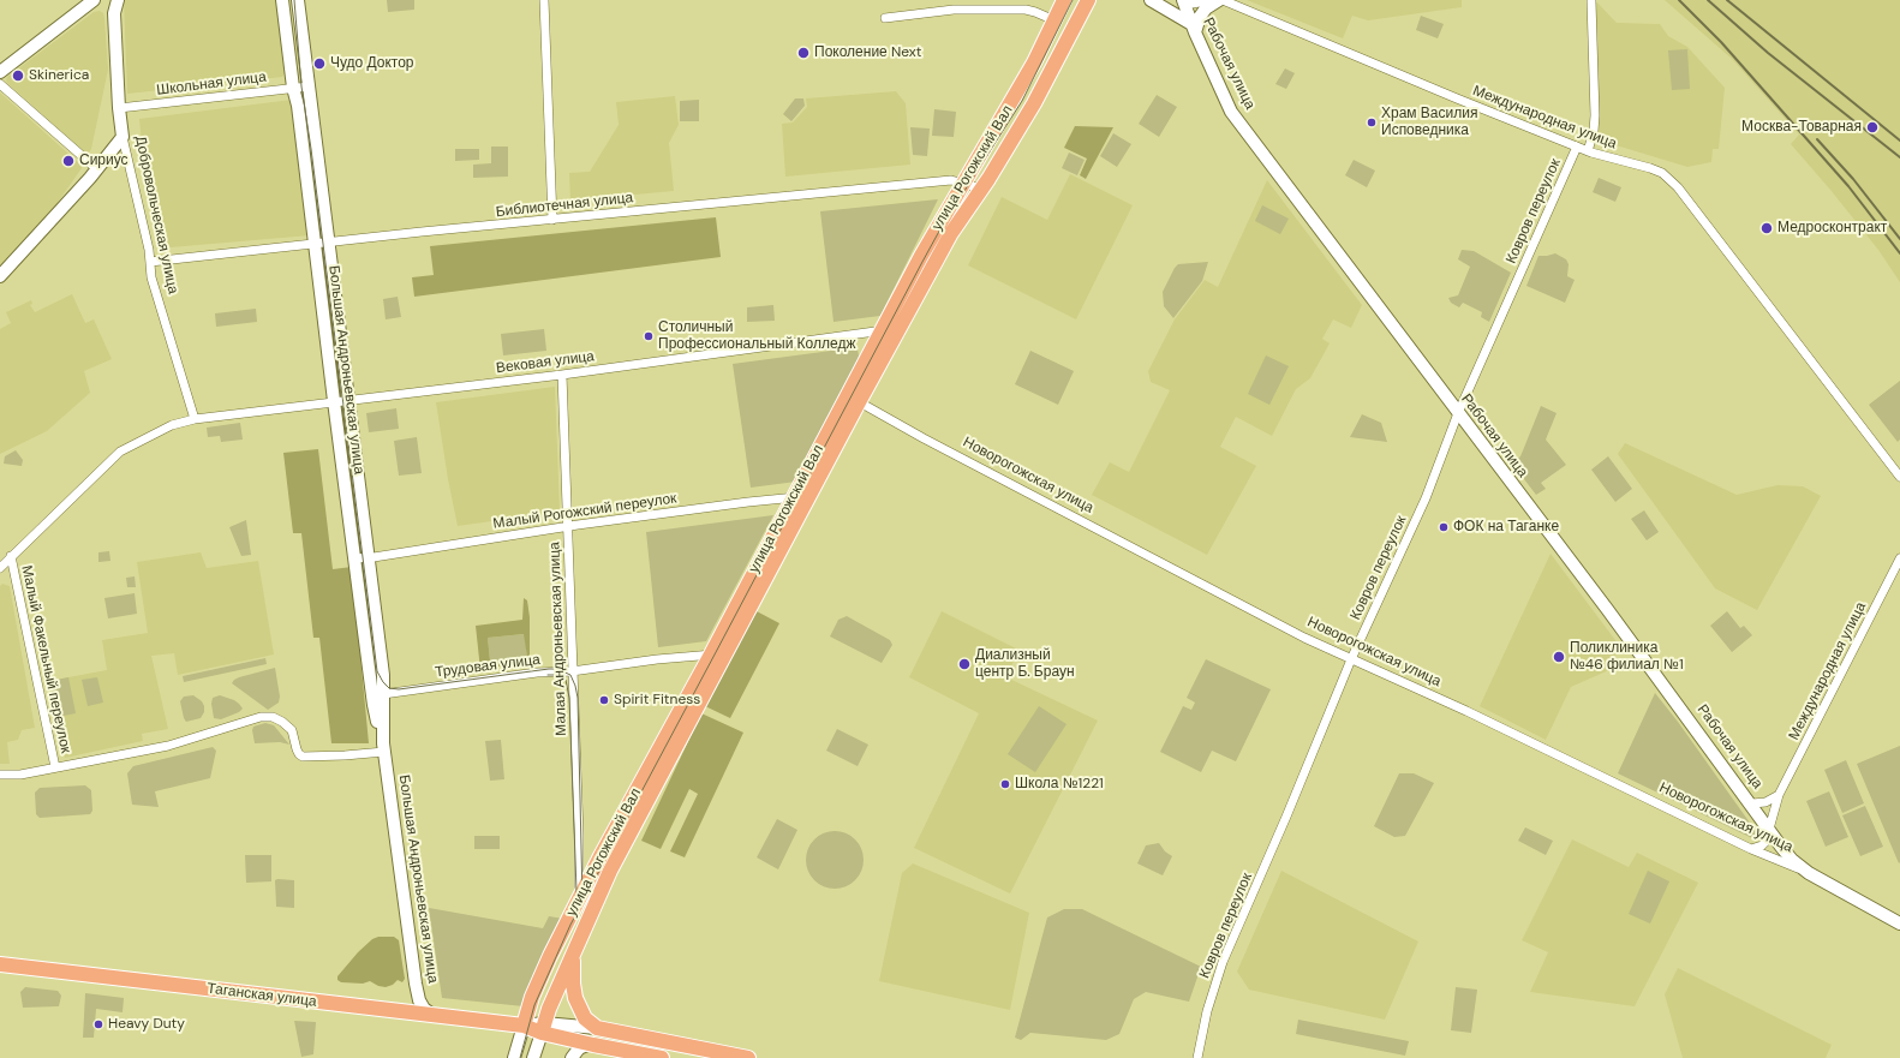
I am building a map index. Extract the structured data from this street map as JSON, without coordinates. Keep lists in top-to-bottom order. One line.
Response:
{"streets":{"main road":["улица Рогожский Вал","Таганская улица"],"street":["Рабочая улица","Школьная улица","Международная улица","Библиотечная улица","Ковров переулок","Добровольческая улица","Вековая улица","Большая Андроньевская улица","Новорогожская улица","Малый Рогожский переулок","Малая Андроньевская улица","Малый Факельный переулок","Трудовая улица"]},"crossings":[["Рабочая улица","Международная улица"],["Рабочая улица","Ковров переулок"],["Рабочая улица","Новорогожская улица"],["Школьная улица","Добровольческая улица"],["Школьная улица","Большая Андроньевская улица"],["Международная улица","Ковров переулок"],["улица Рогожский Вал","Библиотечная улица"],["улица Рогожский Вал","Вековая улица"],["улица Рогожский Вал","Новорогожская улица"],["улица Рогожский Вал","Малый Рогожский переулок"],["улица Рогожский Вал","Малая Андроньевская улица"],["улица Рогожский Вал","Трудовая улица"],["улица Рогожский Вал","Таганская улица"],["Библиотечная улица","Добровольческая улица"],["Библиотечная улица","Большая Андроньевская улица"],["Ковров переулок","Новорогожская улица"],["Добровольческая улица","Вековая улица"],["Вековая улица","Большая Андроньевская улица"],["Вековая улица","Малая Андроньевская улица"],["Вековая улица","Малый Факельный переулок"],["Большая Андроньевская улица","Малый Рогожский переулок"],["Большая Андроньевская улица","Трудовая улица"],["Большая Андроньевская улица","Таганская улица"],["Малый Рогожский переулок","Малая Андроньевская улица"],["Малая Андроньевская улица","Трудовая улица"]],"places":["Поколение Next","Чудо Доктор","Skinerica","Храм Василия Исповедника","Москва-Товарная","Сириус","Медросконтракт","Столичный Профессиональный Колледж","ФОК на Таганке","Поликлиника №46 филиал №1","Диализный центр Б. Браун","Spirit Fitness","Школа №1221","Heavy Duty"]}
